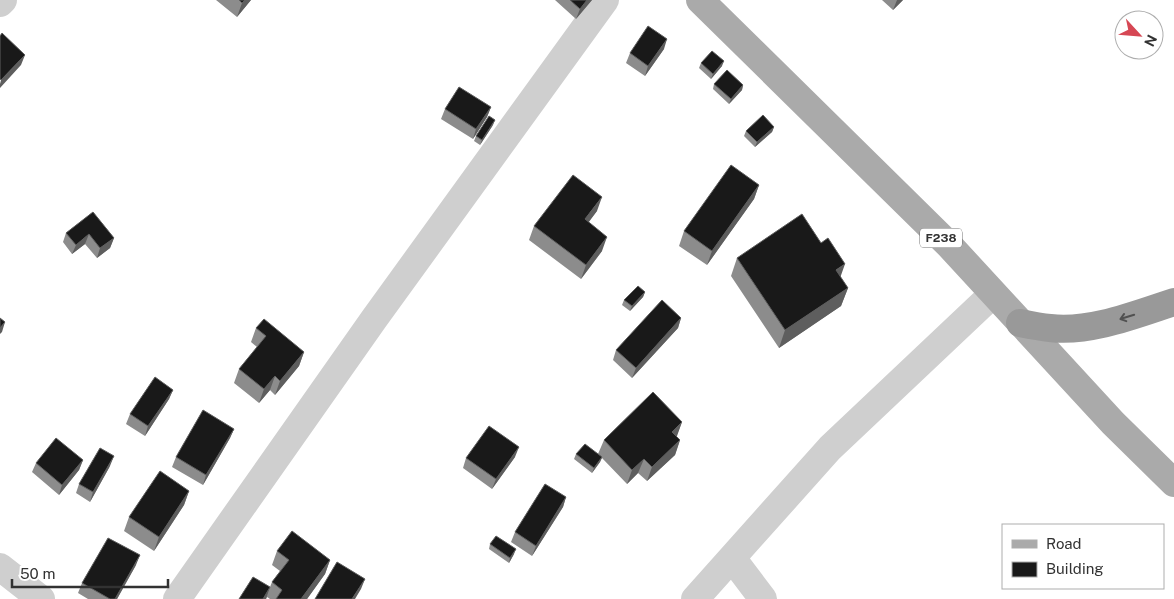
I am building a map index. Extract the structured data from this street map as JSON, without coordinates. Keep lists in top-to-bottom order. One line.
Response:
{"streets":{"main road":["F238"]},"legend":["Road","Building"],"scale_bar":"50 m","north":"bottom right"}
